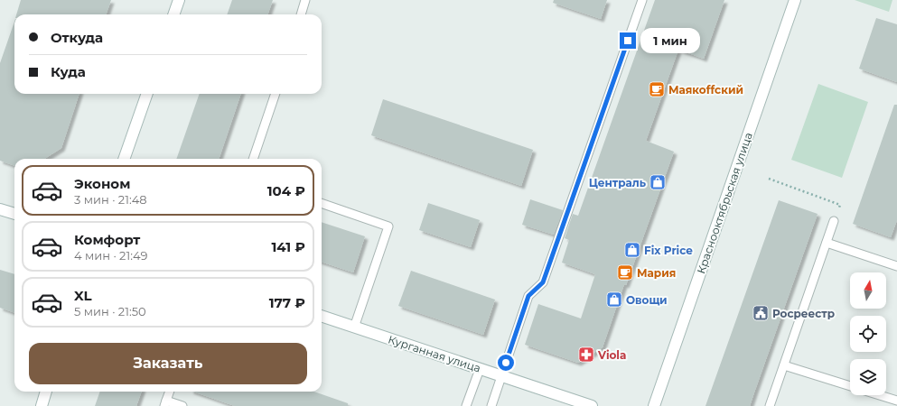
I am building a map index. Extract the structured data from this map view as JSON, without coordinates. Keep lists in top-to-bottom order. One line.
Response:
{"streets":{"street":["Краснооктябрьская улица","Курганная улица"]},"places":{"cafe":["Маякоffский","Мария"],"shop":["Централь","Fix Price","Овощи"],"public building":["Росреестр"],"pharmacy":["Viola"]},"north":"top","page":{"banner":["Откуда","Куда"],"bubble":"1 мин","list":[{"name":"Эконом","note":"3 мин · 21:48","value":"104 ₽"},{"name":"Комфорт","note":"4 мин · 21:49","value":"141 ₽"},{"name":"XL","note":"5 мин · 21:50","value":"177 ₽"}],"buttons":"Заказать"}}
